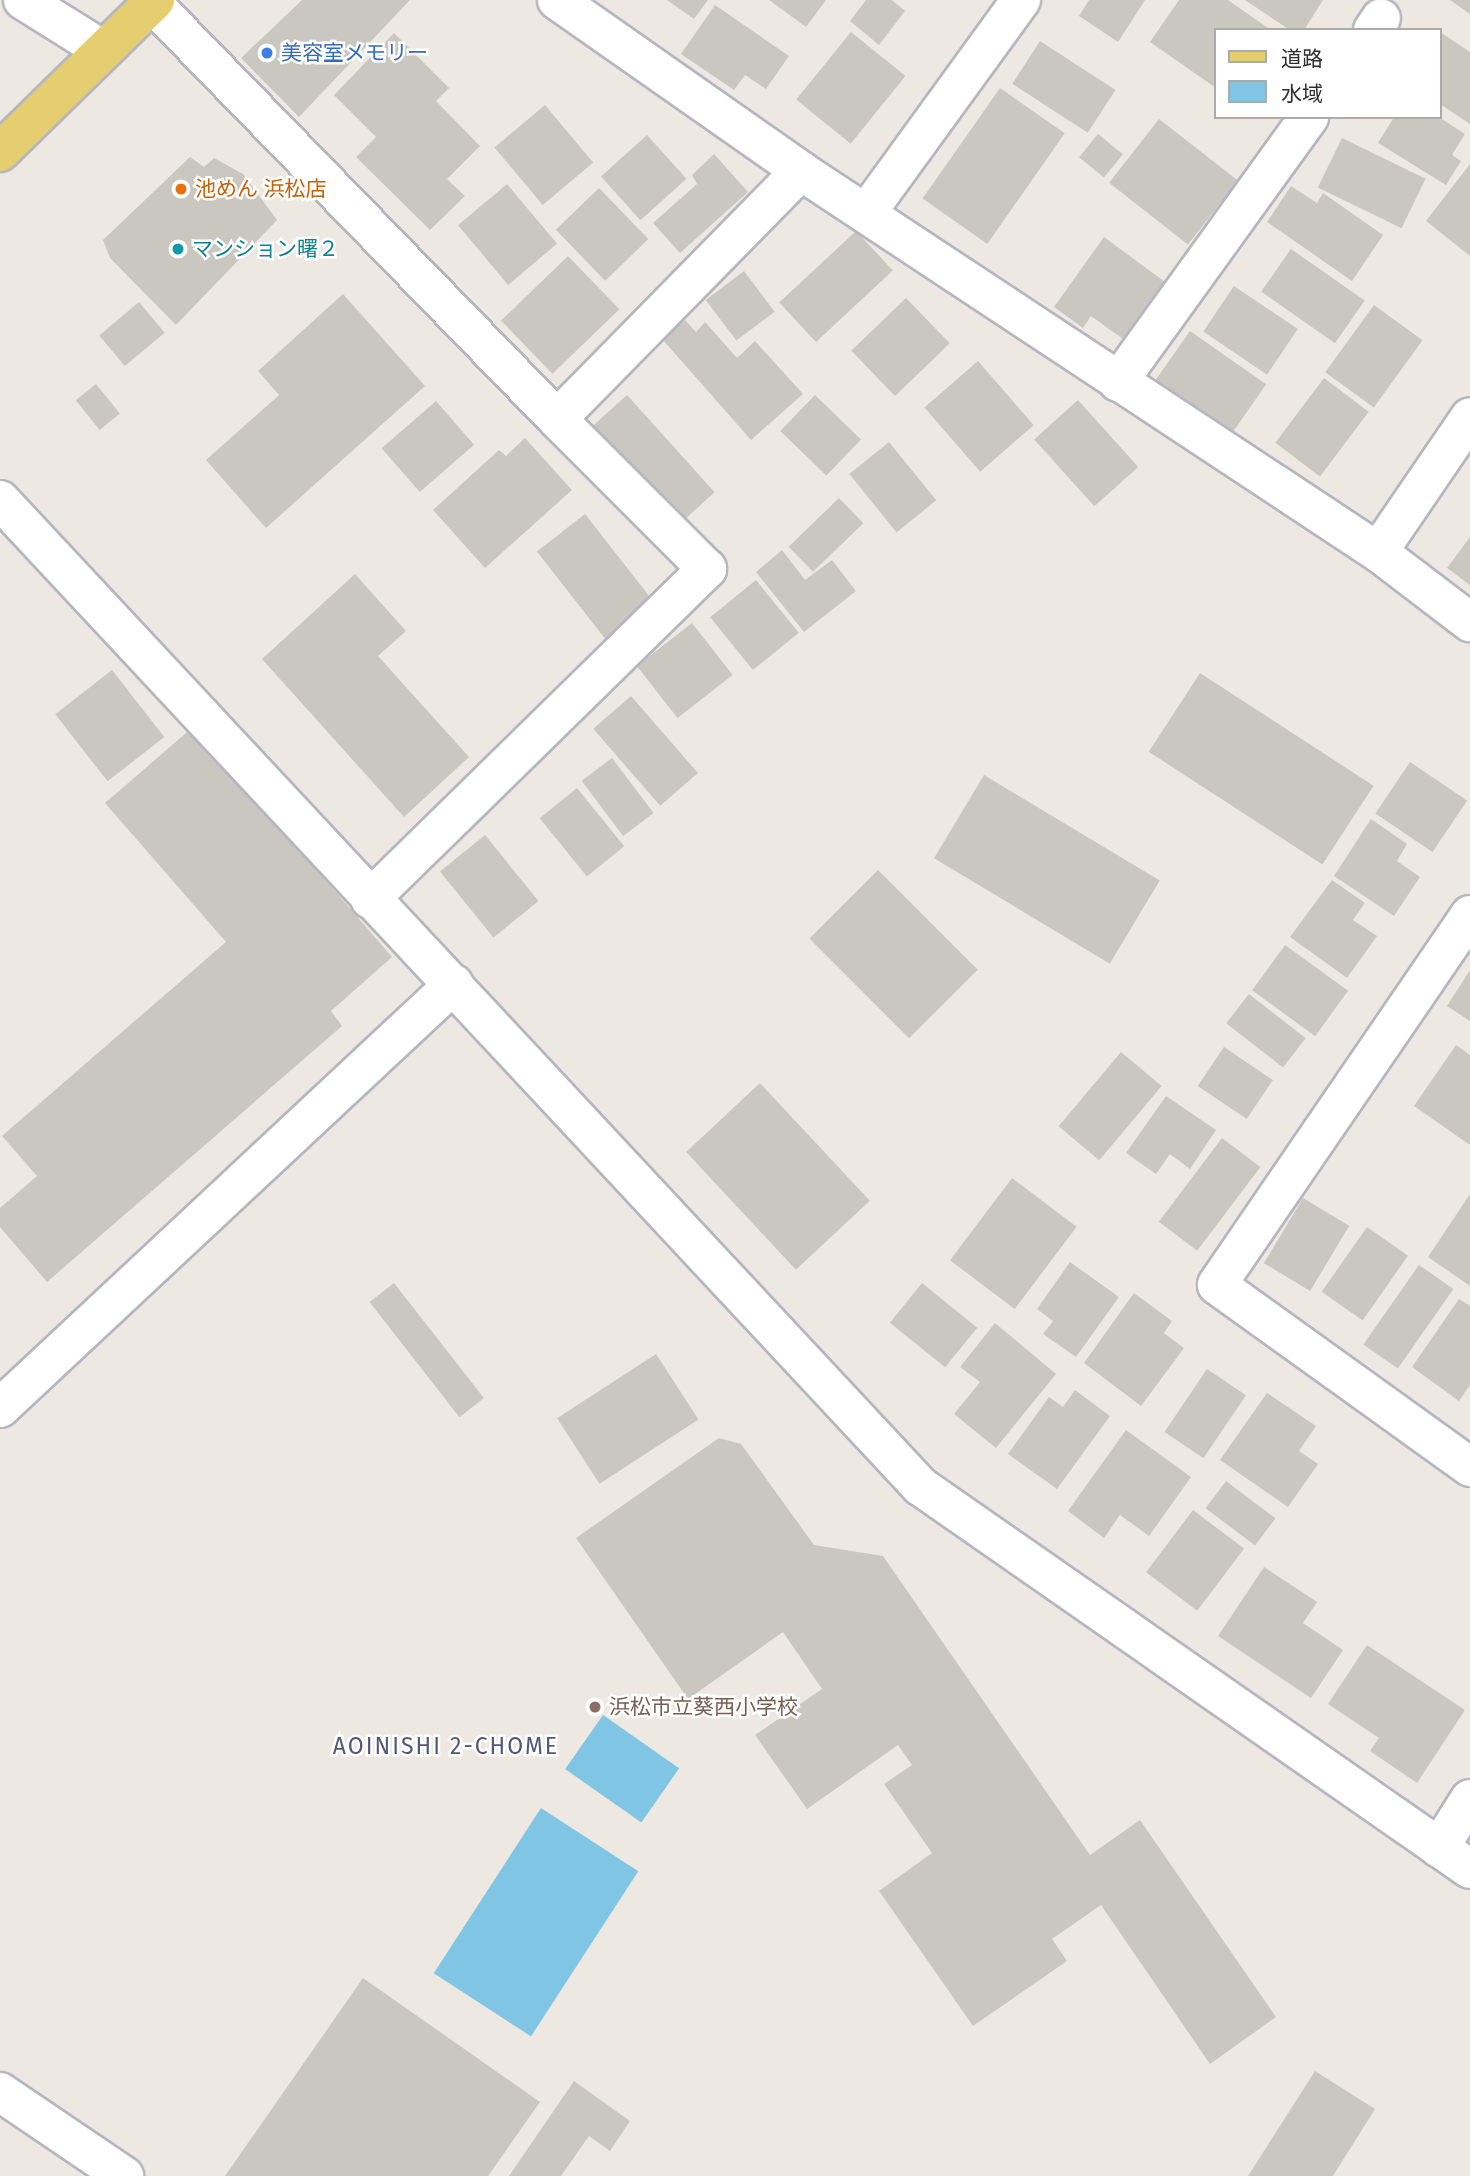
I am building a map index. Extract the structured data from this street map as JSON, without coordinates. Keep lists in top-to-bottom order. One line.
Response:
{"districts":["AOINISHI 2-CHOME"],"places":["美容室メモリー","池めん 浜松店","マンション曙２","浜松市立葵西小学校"],"legend":["道路","水域"]}
